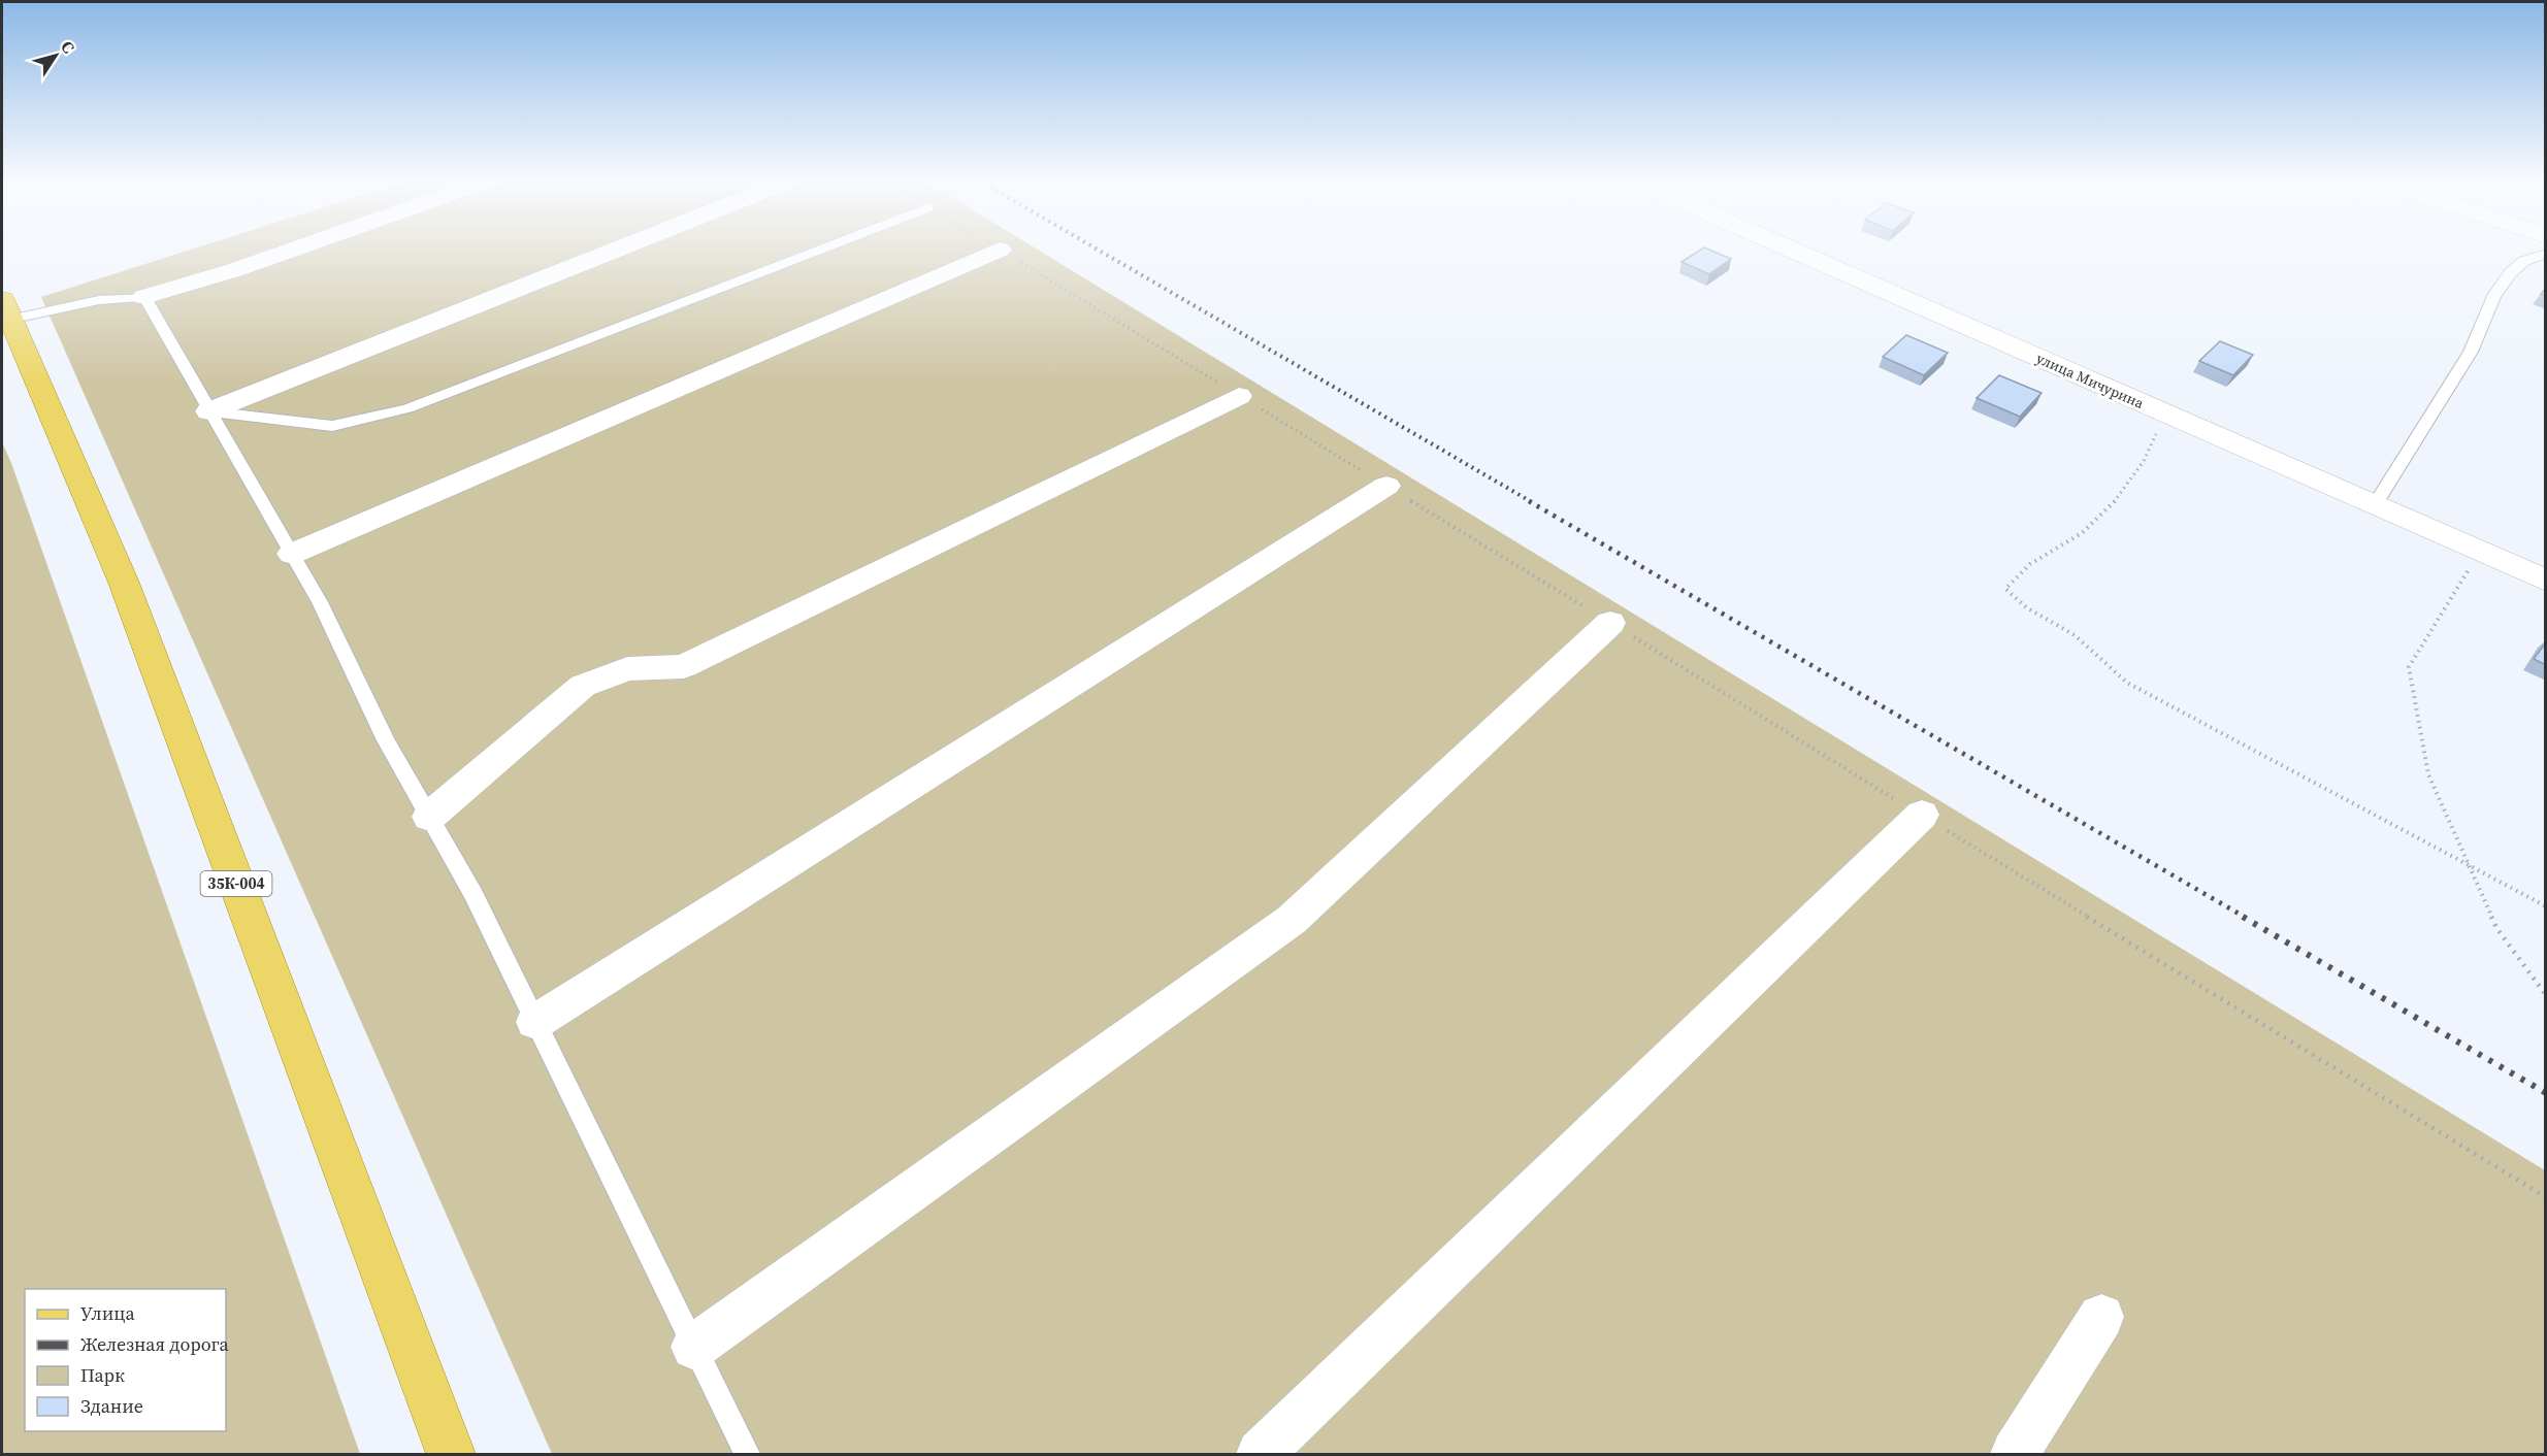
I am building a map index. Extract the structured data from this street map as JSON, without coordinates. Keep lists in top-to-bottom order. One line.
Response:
{"streets":{"main road":["35К-004"],"street":["улица Мичурина"]},"legend":["Улица","Железная дорога","Парк","Здание"],"north":"top right"}
